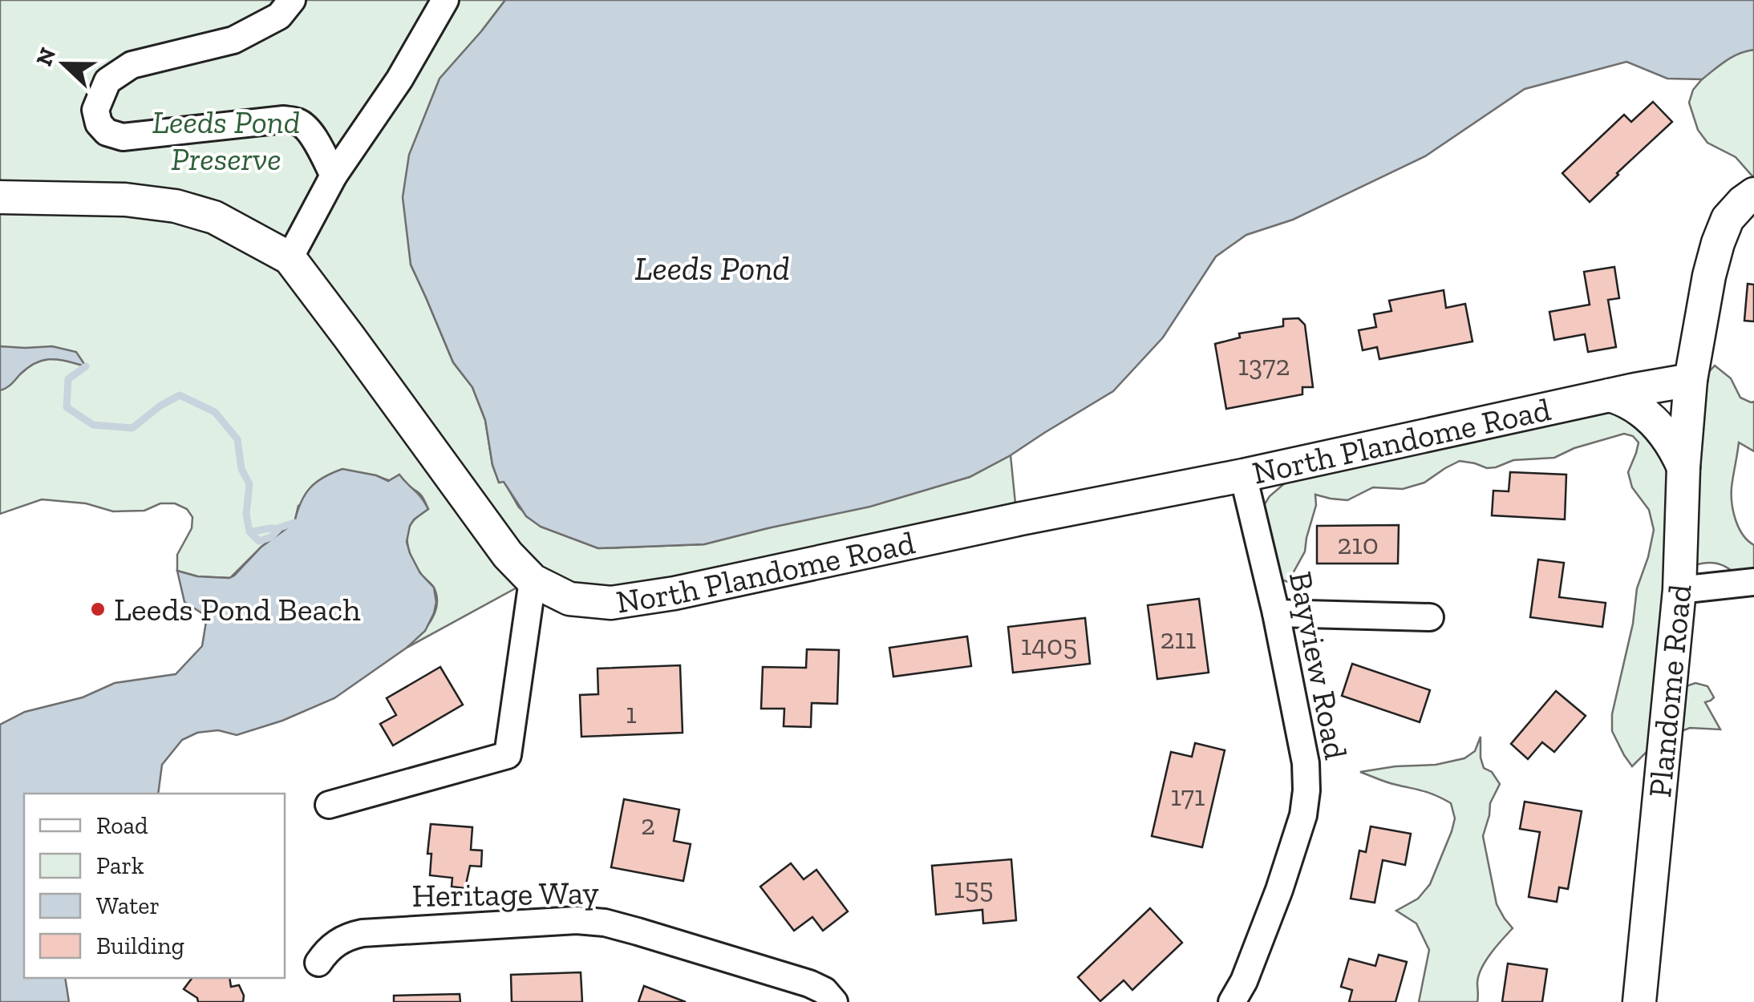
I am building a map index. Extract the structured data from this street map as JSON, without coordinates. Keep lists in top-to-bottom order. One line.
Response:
{"streets":{"main road":["North Plandome Road","Plandome Road"],"street":["Bayview Road","Heritage Way"]},"crossings":[["North Plandome Road","Bayview Road"],["North Plandome Road","Plandome Road"]],"water":["Leeds Pond"],"parks":["Leeds Pond Preserve"],"places":["Leeds Pond Beach"],"house_numbers":["1372","210","211","1405","1","171","2","155"],"legend":["Road","Park","Water","Building"],"north":"left"}
